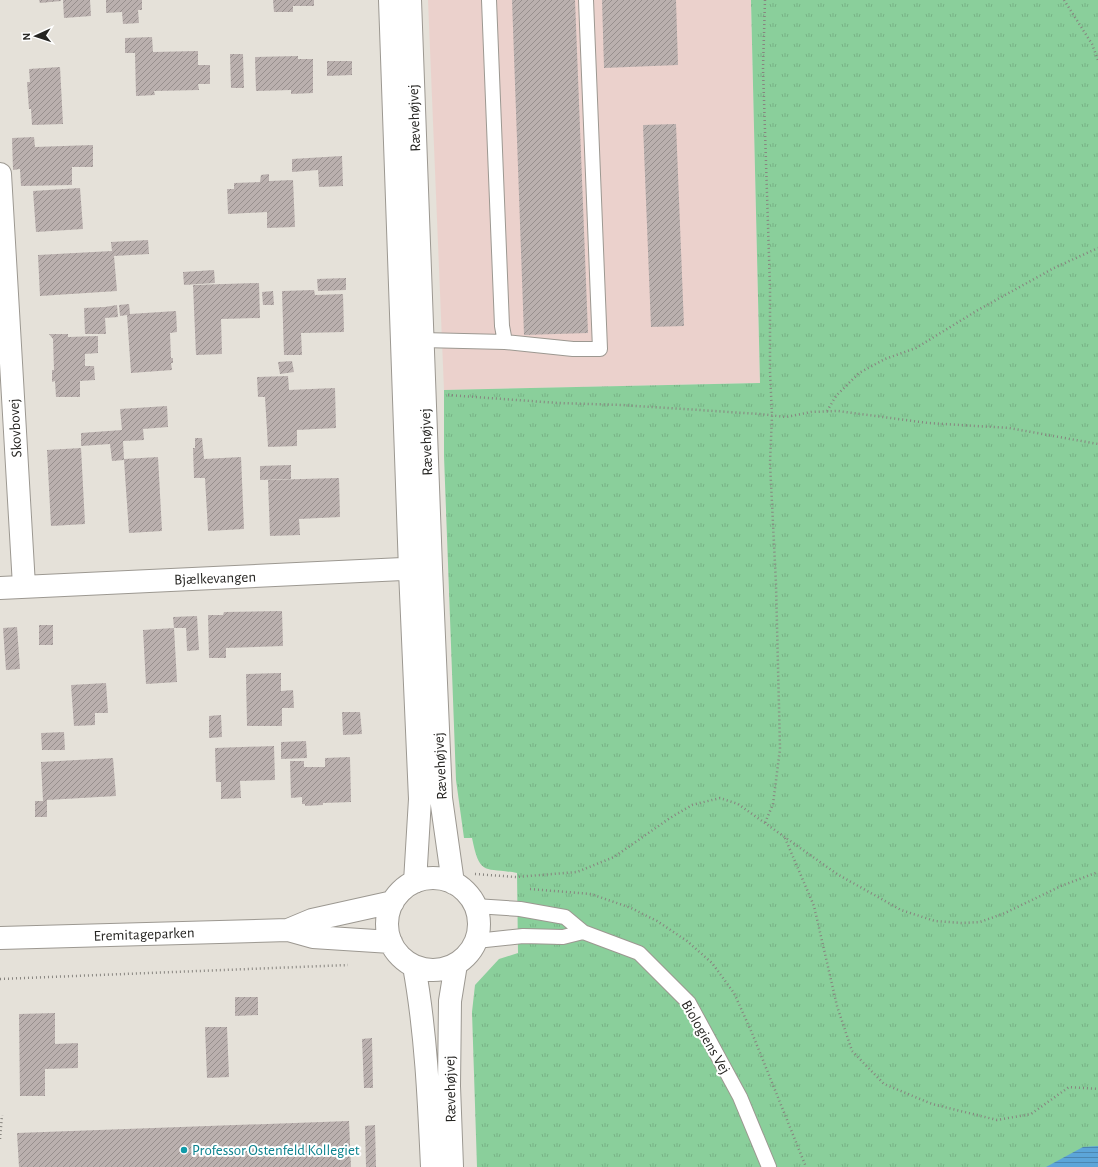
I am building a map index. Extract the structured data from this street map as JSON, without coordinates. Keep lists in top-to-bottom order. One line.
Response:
{"streets":{"street":["Rævehøjvej","Skovbovej","Bjælkevangen","Eremitageparken"],"lane":["Biologiens Vej"]},"crossings":[["Rævehøjvej","Bjælkevangen"],["Rævehøjvej","Eremitageparken"],["Rævehøjvej","Biologiens Vej"],["Skovbovej","Bjælkevangen"],["Eremitageparken","Biologiens Vej"]],"places":["Professor Ostenfeld Kollegiet"],"north":"left"}
